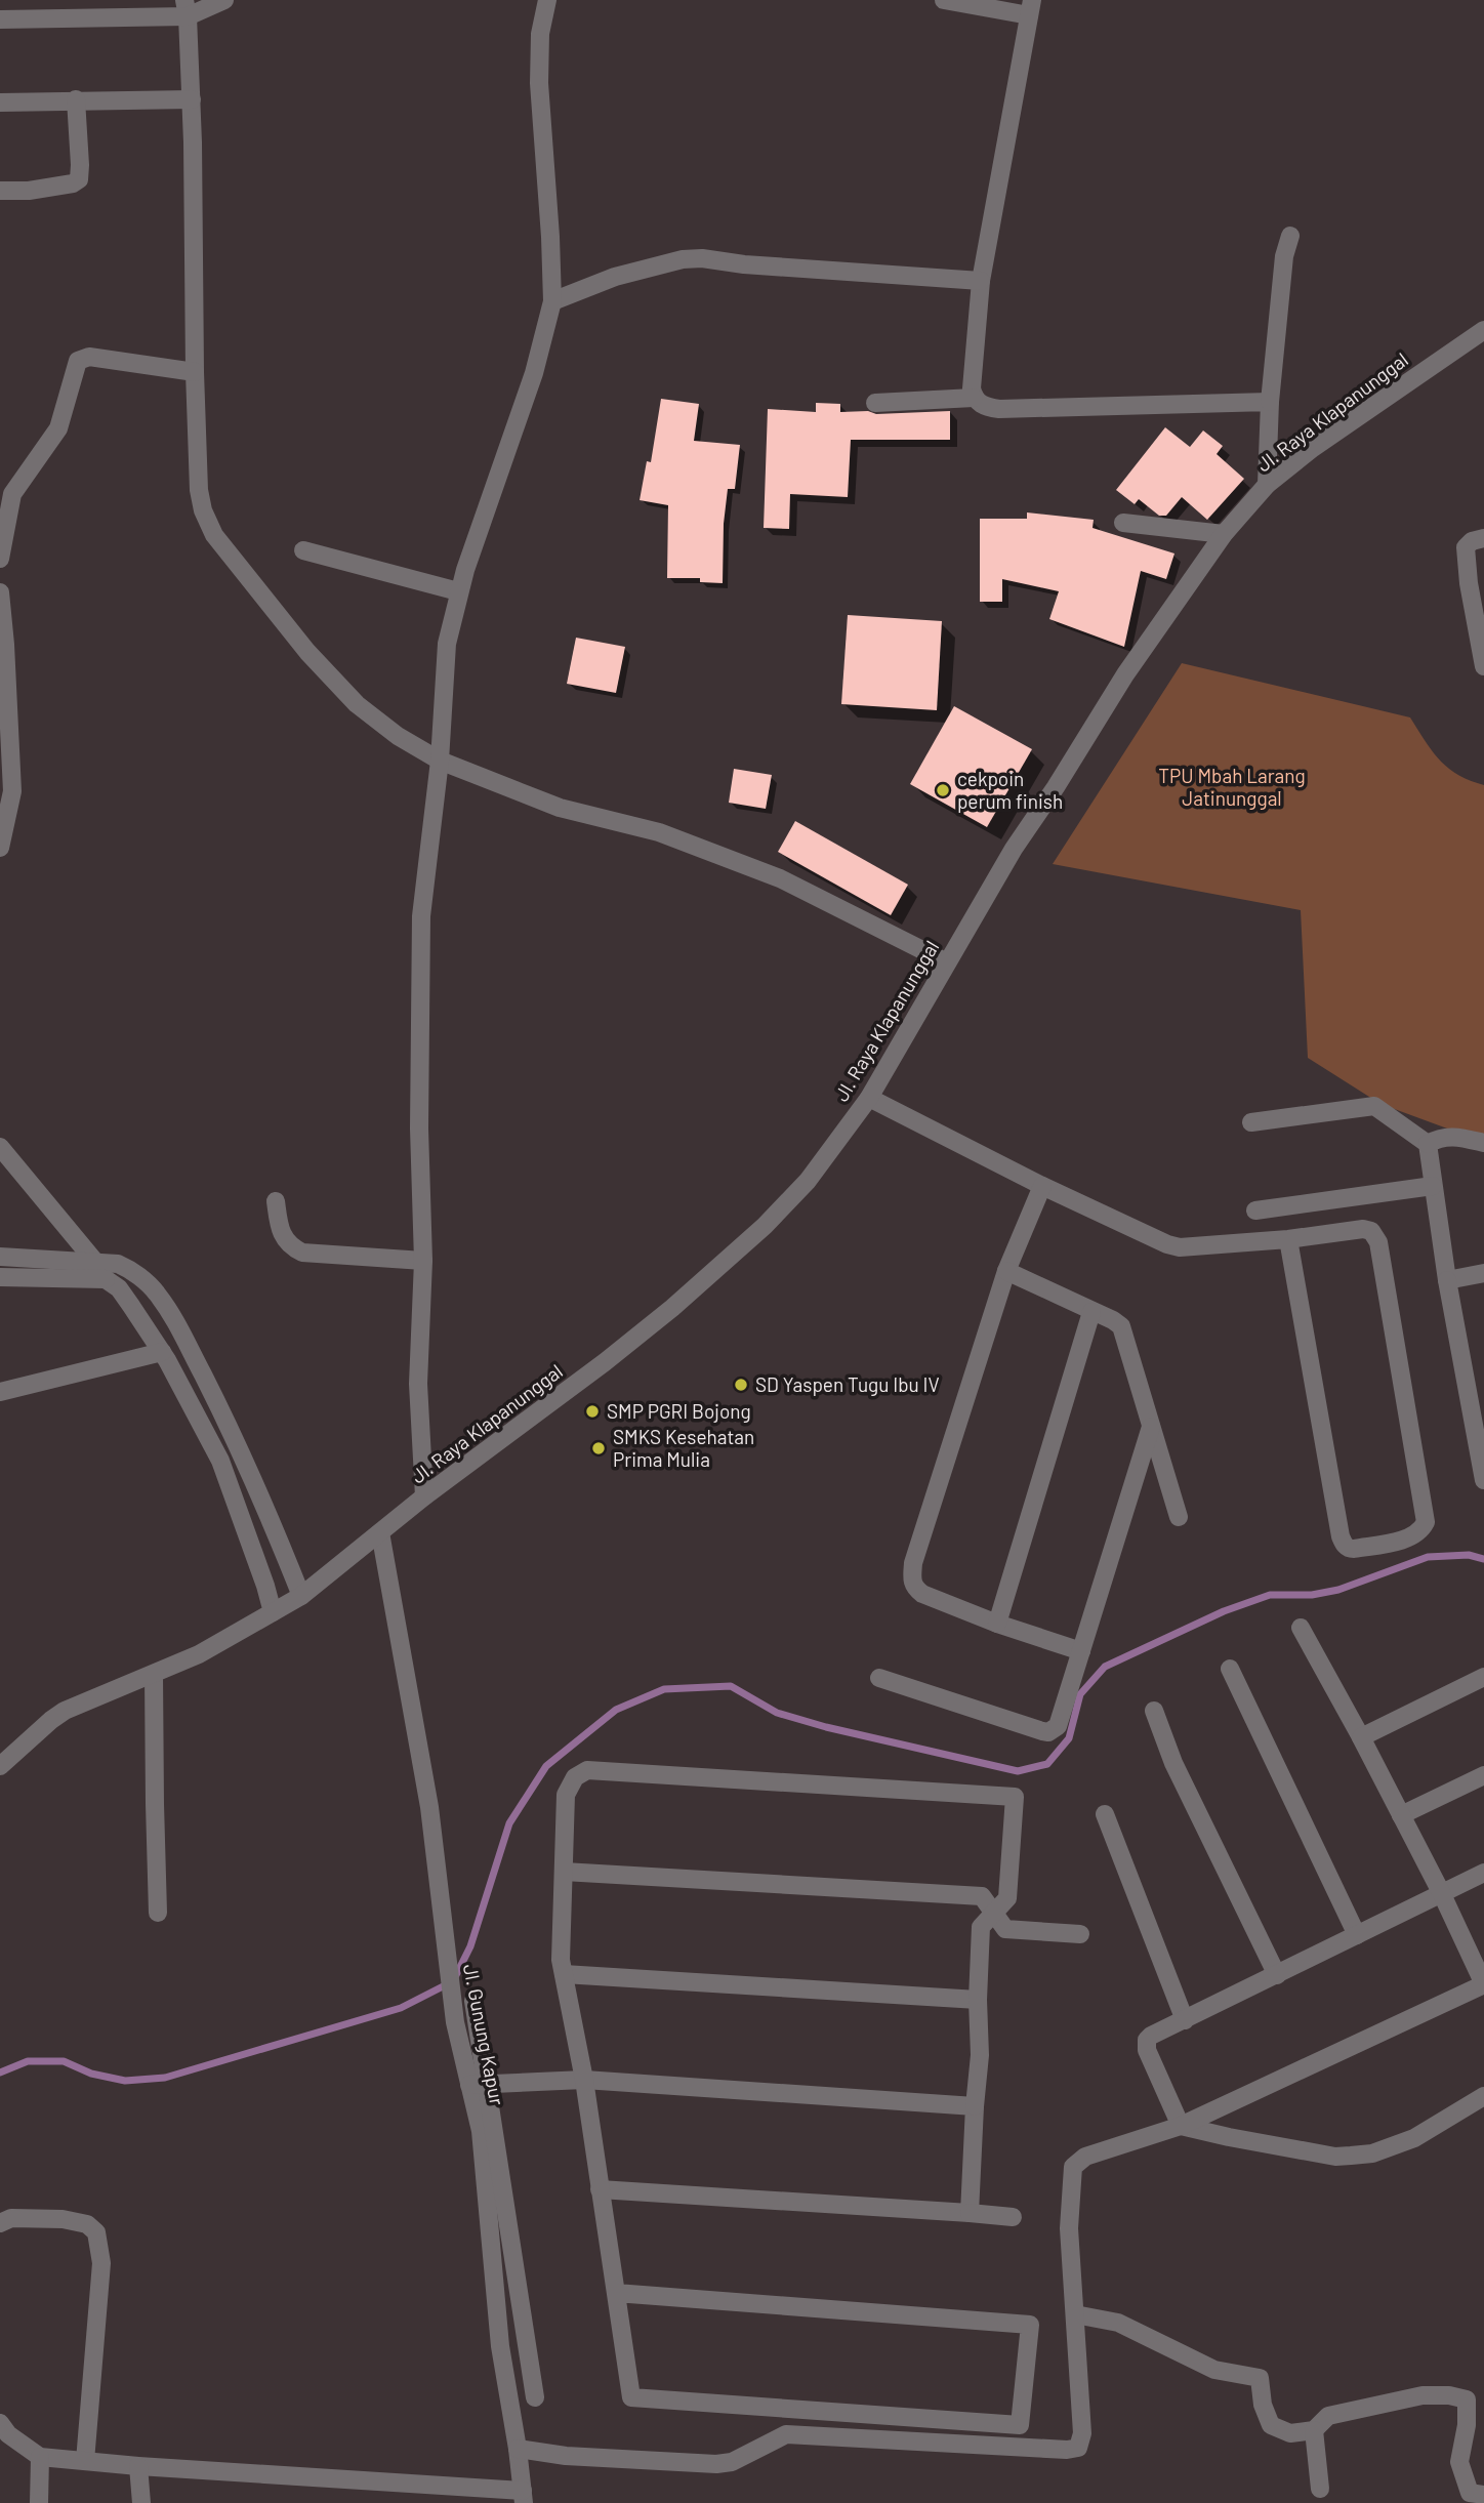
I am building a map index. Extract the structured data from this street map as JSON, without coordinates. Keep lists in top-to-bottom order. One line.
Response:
{"streets":{"street":["Jl. Raya Klapanunggal","Jl. Gunung Kapur"]},"crossings":[["Jl. Raya Klapanunggal","Jl. Gunung Kapur"]],"parks":["TPU Mbah Larang Jatinunggal"],"places":["cekpoin perum finish","SD Yaspen Tugu Ibu IV","SMP PGRI Bojong","SMKS Kesehatan Prima Mulia"]}
